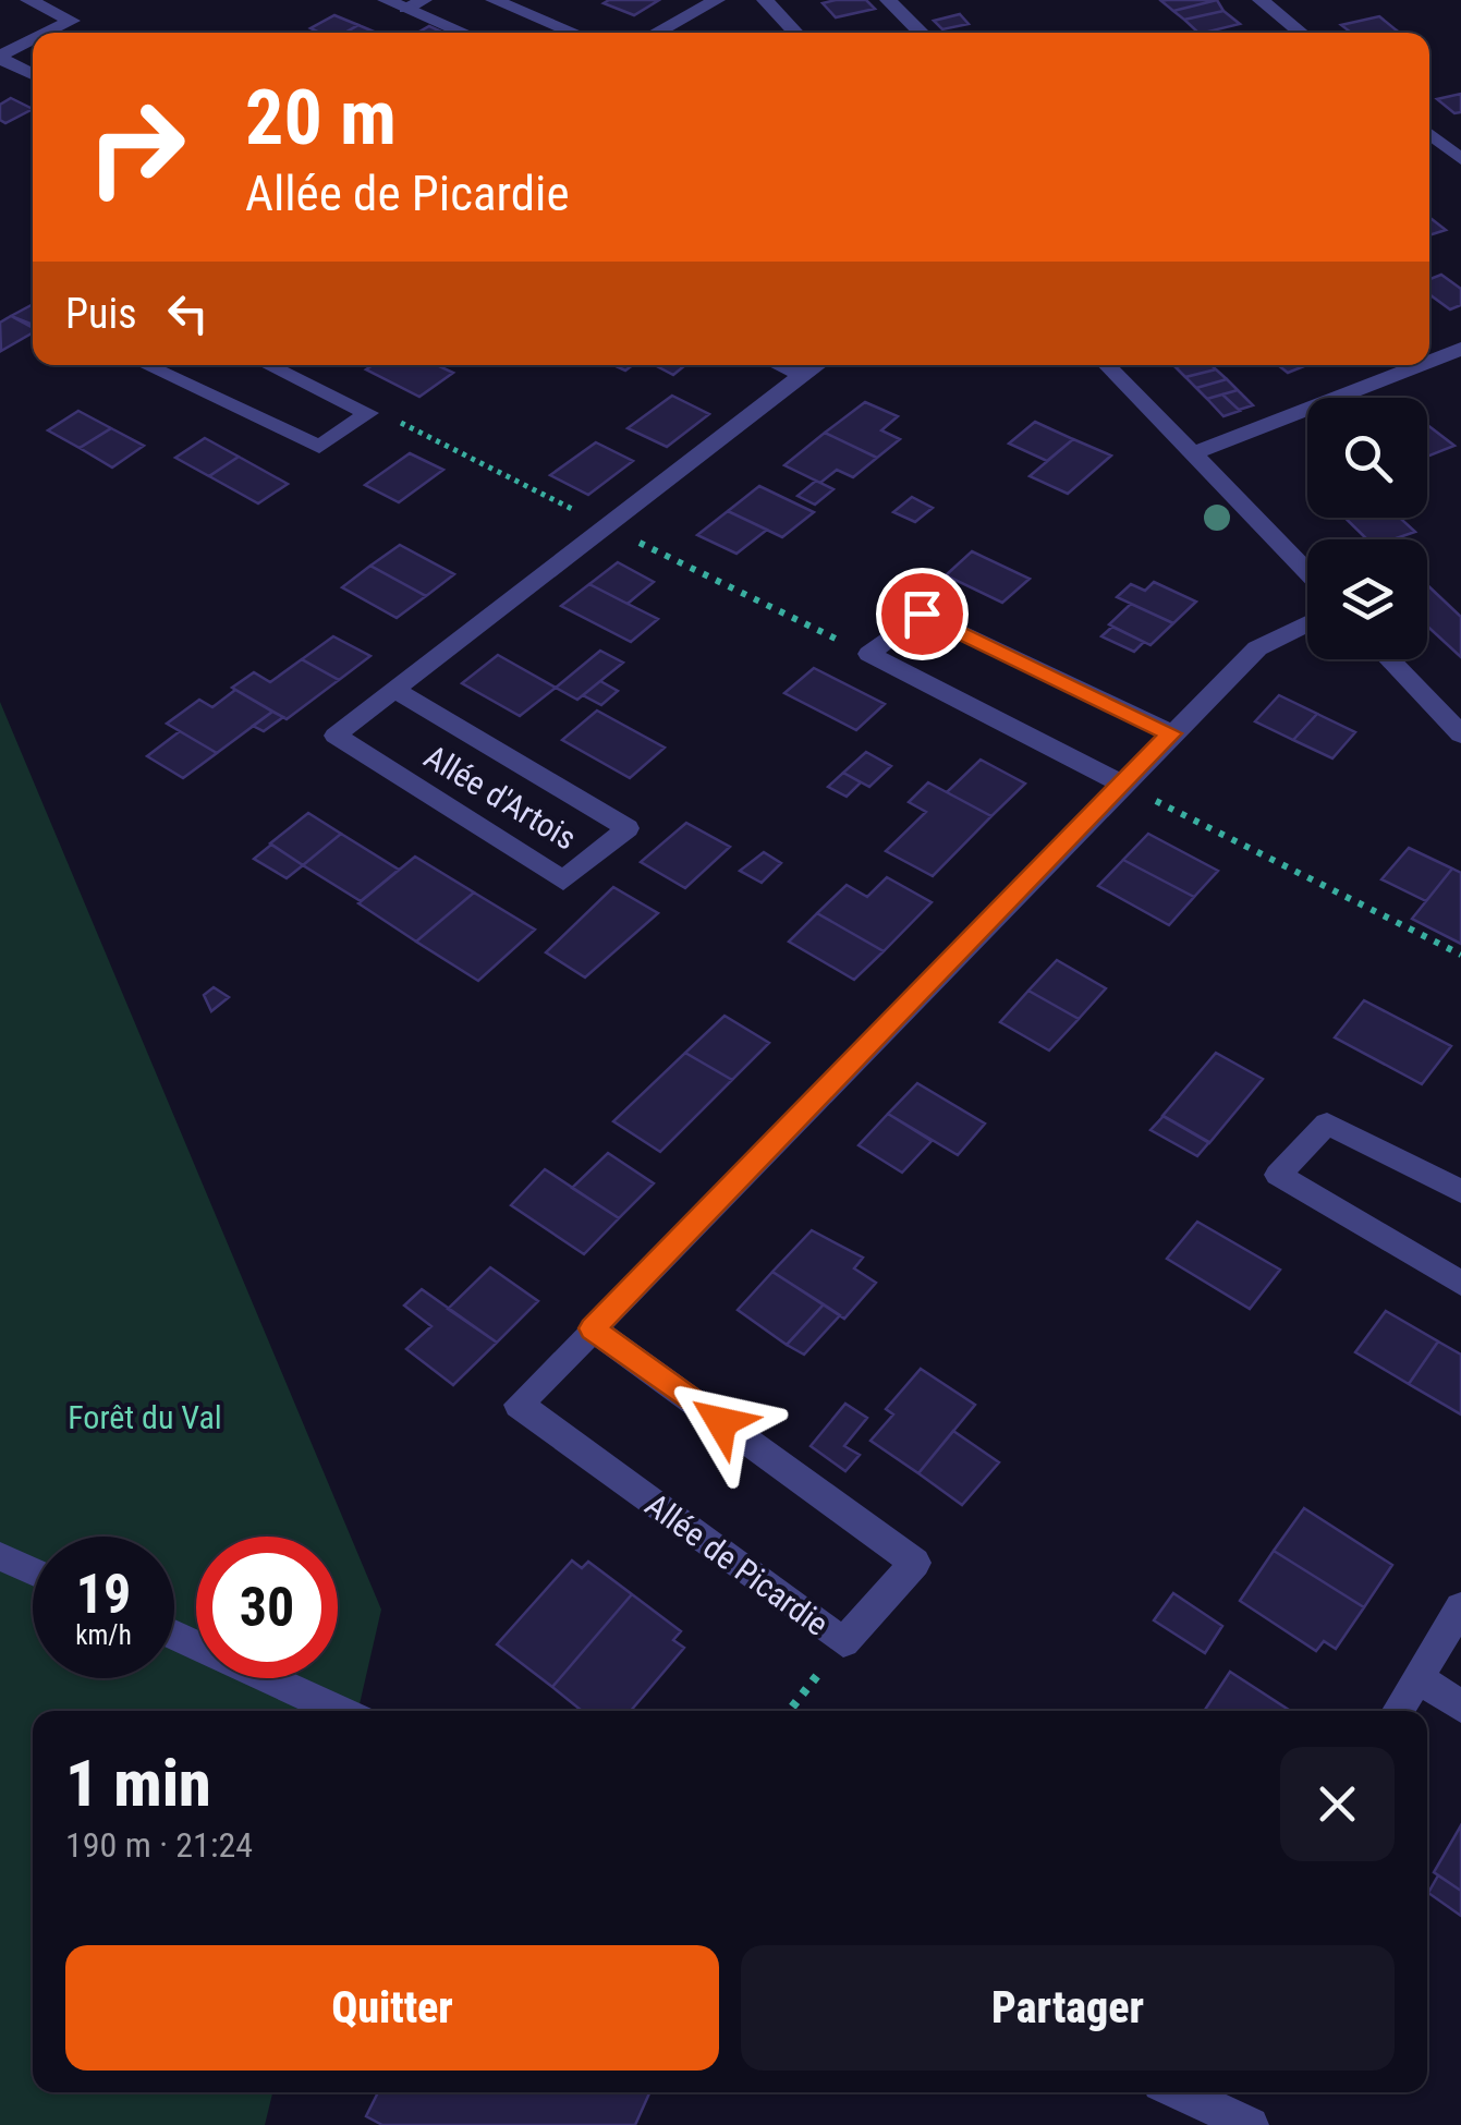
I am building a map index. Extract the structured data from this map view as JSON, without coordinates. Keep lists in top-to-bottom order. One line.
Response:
{"streets":{"street":["Allée d'Artois","Allée de Picardie"]},"parks":["Forêt du Val"],"page":{"turn":["20 m","Allée de Picardie"],"then":"Puis","speed":"19 km/h","limit":"30","heading":["1 min","190 m · 21:24"],"buttons":["Quitter","Partager"]}}
